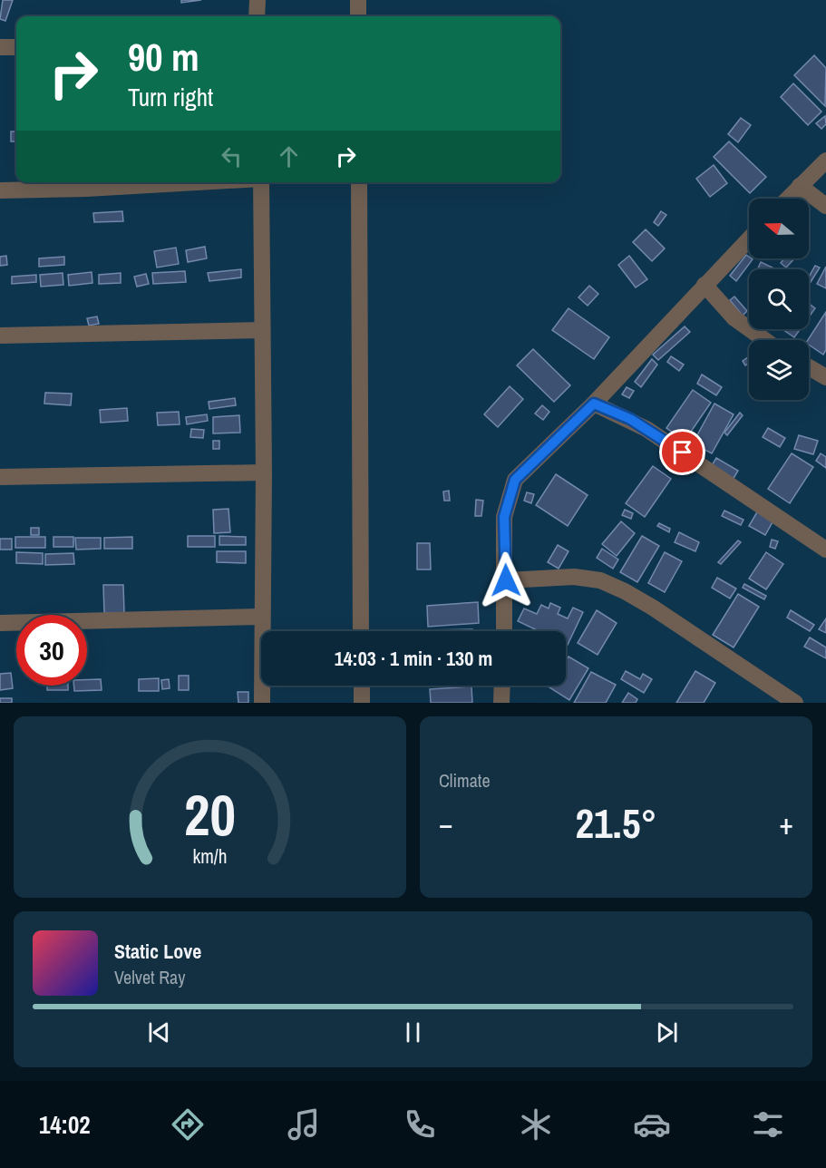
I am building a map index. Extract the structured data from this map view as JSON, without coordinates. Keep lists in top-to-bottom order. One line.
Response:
{"north":"left","page":{"turn":["90 m","Turn right"],"limit":"30","trip":"14:03 · 1 min · 130 m","tile":"Climate","heat":["−","21.5°","+"],"song":["Static Love","Velvet Ray"],"tabs":"14:02","gauge":["20","km/h"]}}
